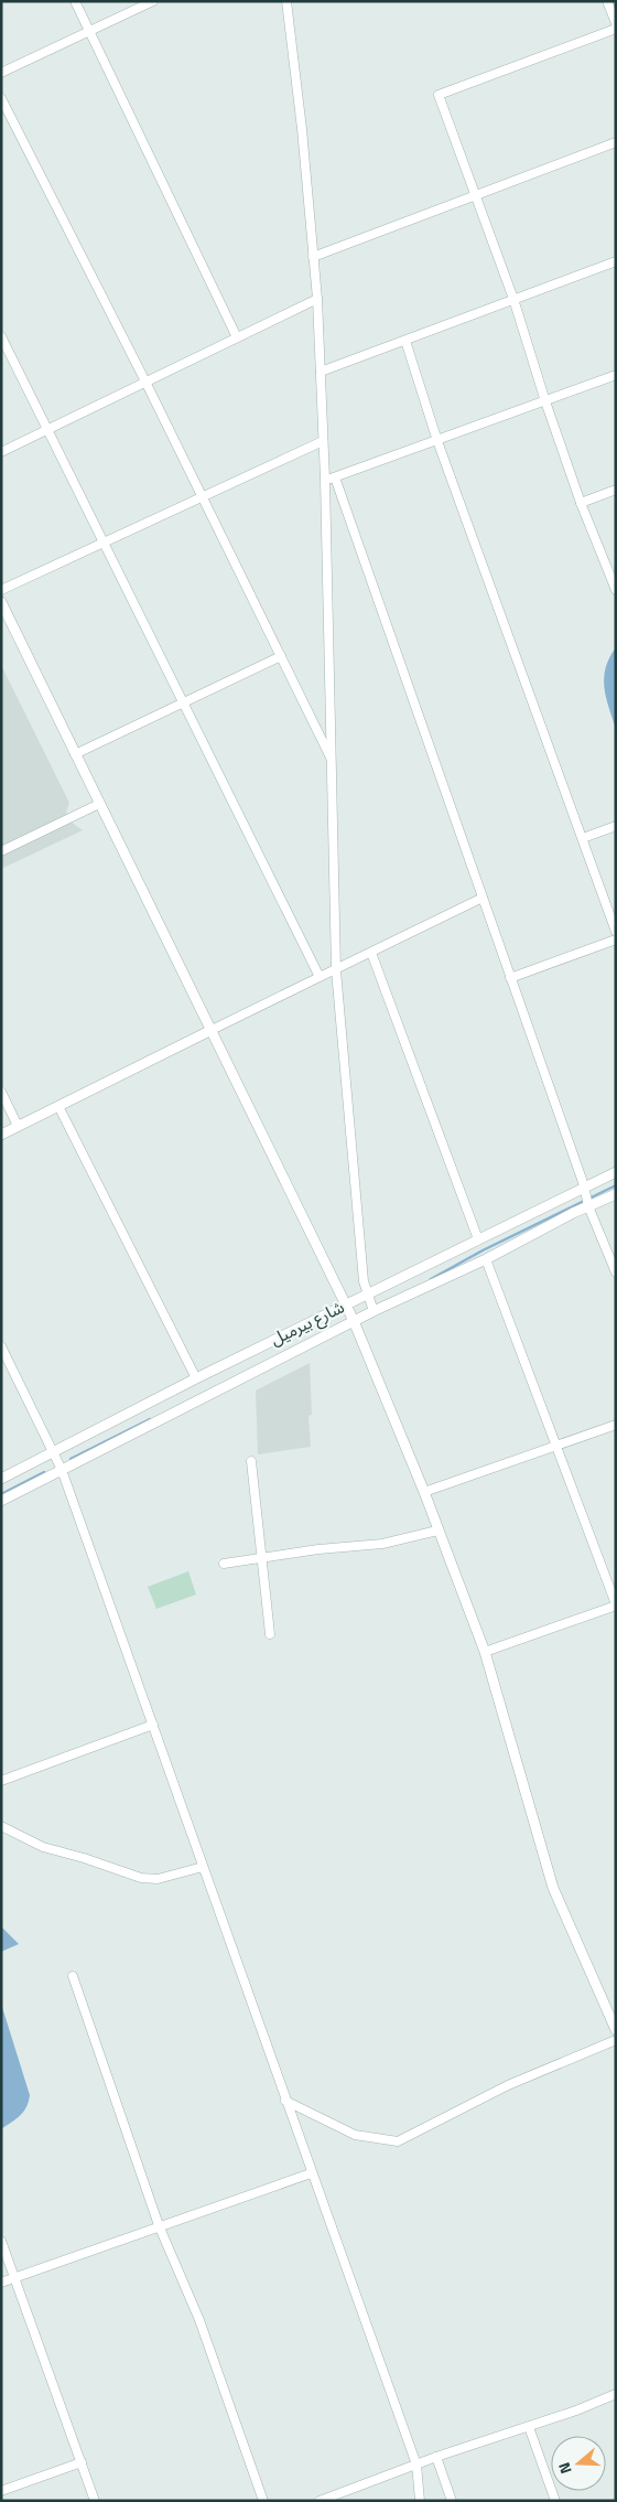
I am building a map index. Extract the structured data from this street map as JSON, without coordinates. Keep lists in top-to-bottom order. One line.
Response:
{"streets":{"street":["شارع بيرميل"]},"north":"left"}
